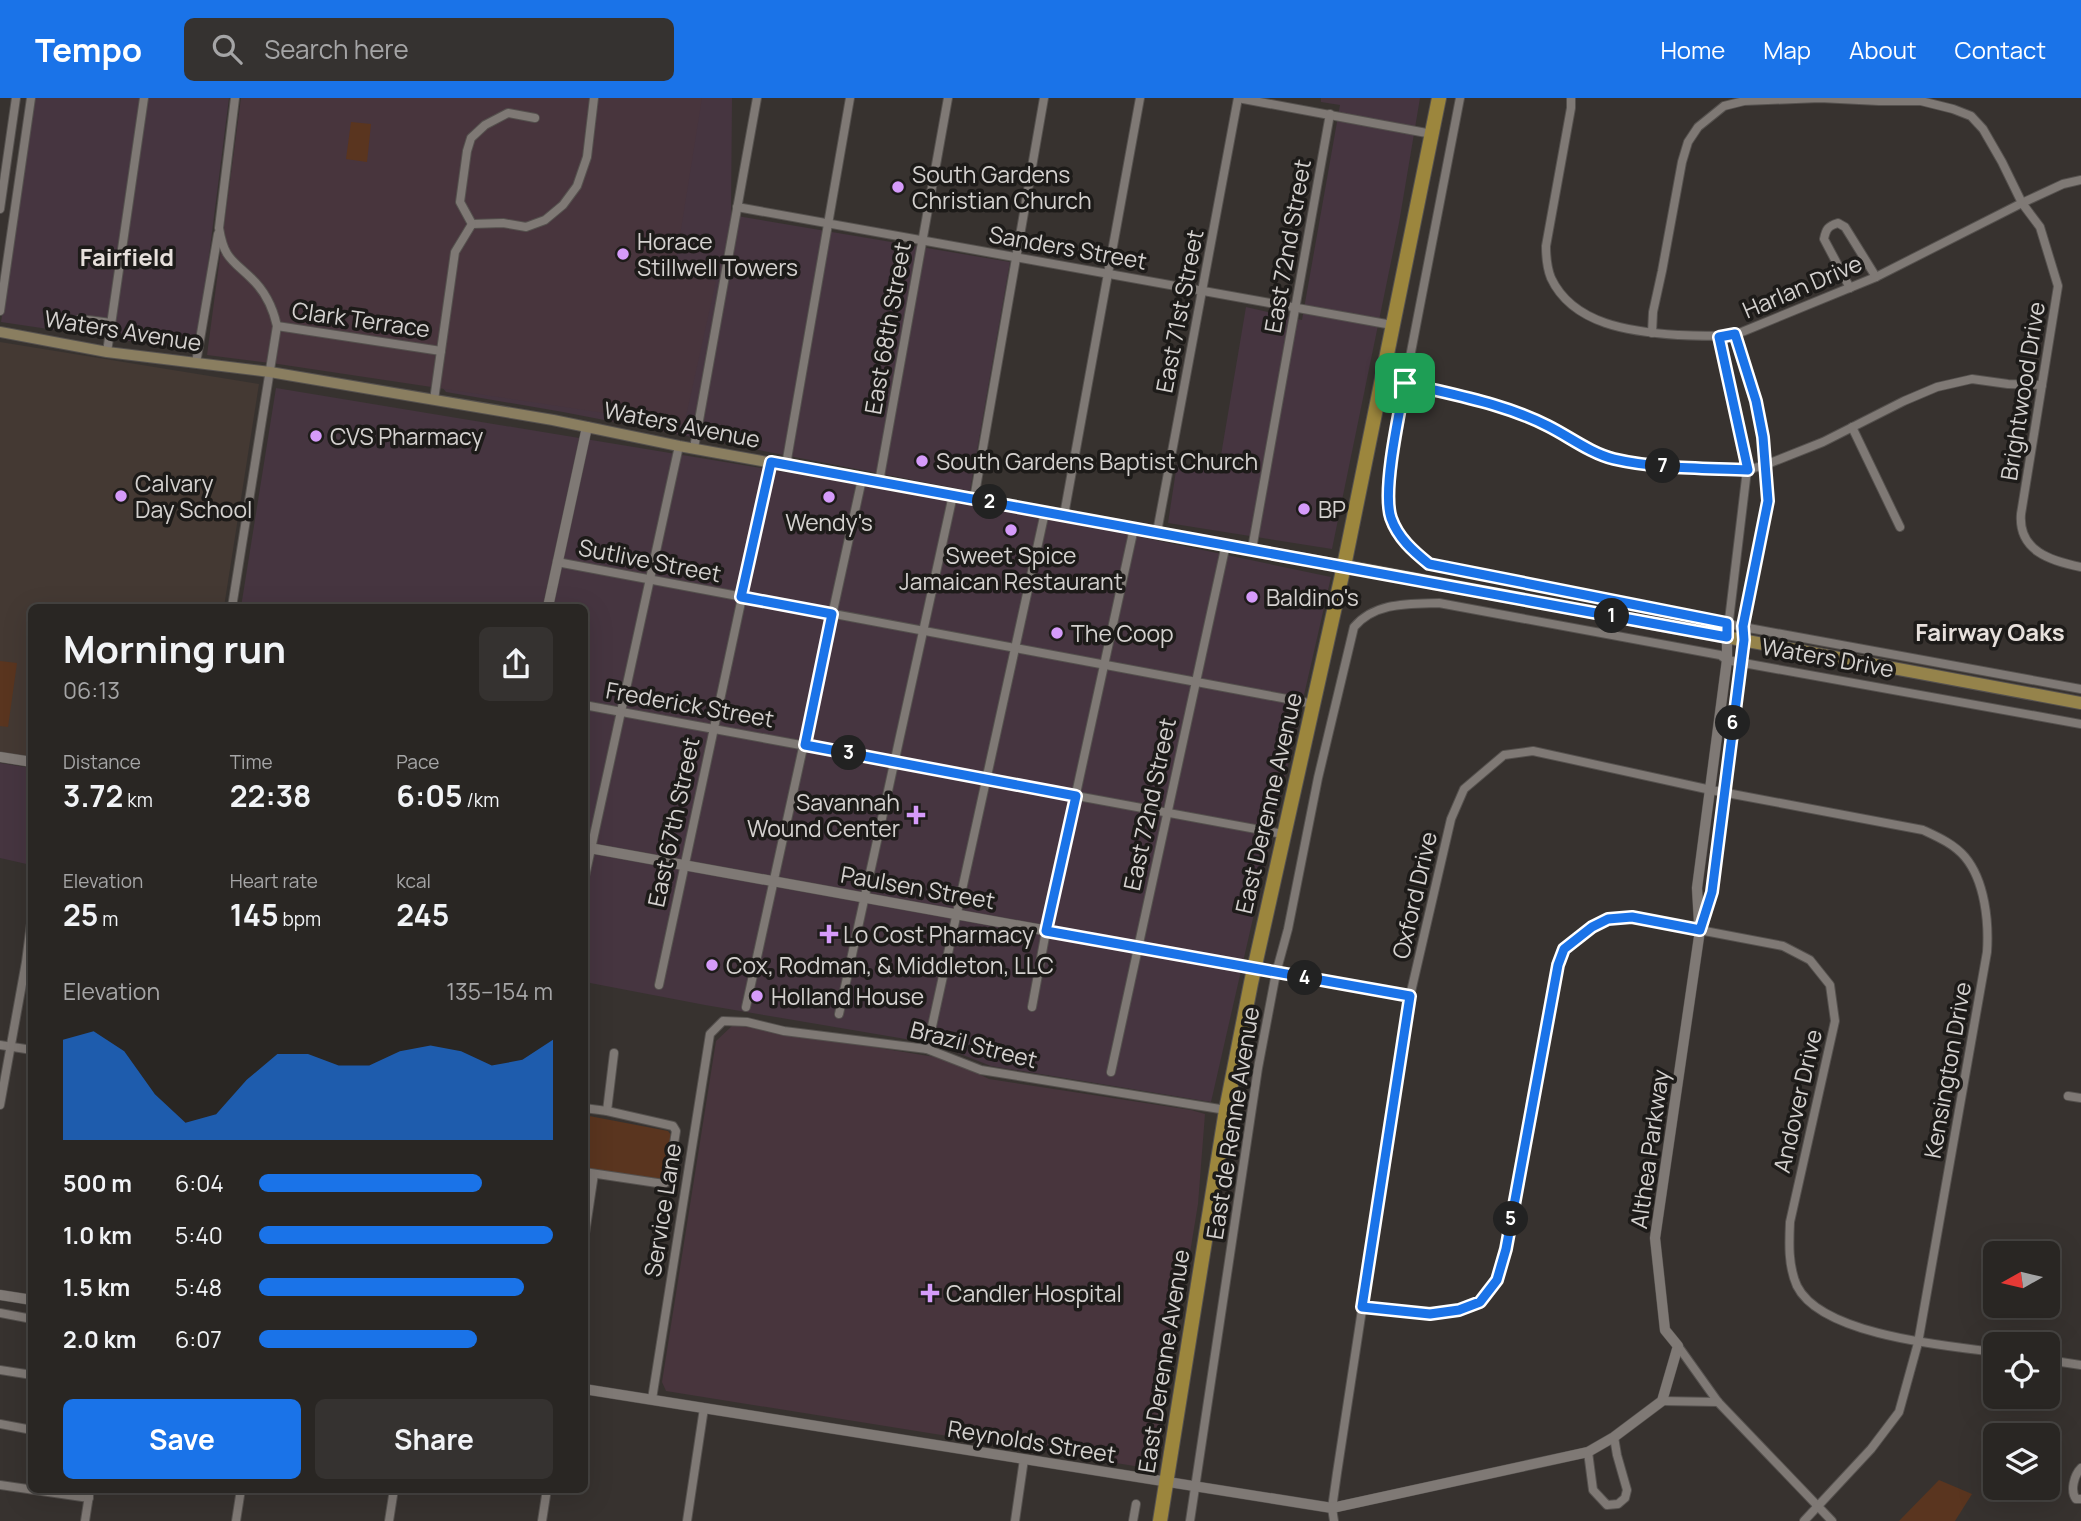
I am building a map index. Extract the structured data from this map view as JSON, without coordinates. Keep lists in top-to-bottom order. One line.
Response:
{"streets":{"highway":["East Derenne Avenue"],"main road":["Waters Avenue","Waters Drive"],"street":["East 72nd Street","Sanders Street","Harlan Drive","East 71st Street","Clark Terrace","East 68th Street","Brightwood Drive","Sutlive Street","Frederick Street","East 67th Street","Paulsen Street","Oxford Drive","Brazil Street","Kensington Drive","Andover Drive","East de Renne Avenue","Althea Parkway","Service Lane","Reynolds Street"]},"crossings":[["East 72nd Street","Sanders Street"],["East 72nd Street","Waters Avenue"],["East 72nd Street","Sutlive Street"],["East 72nd Street","Frederick Street"],["East 72nd Street","Paulsen Street"],["Sanders Street","East 71st Street"],["Sanders Street","East 68th Street"],["Sanders Street","East Derenne Avenue"],["Harlan Drive","Brightwood Drive"],["Harlan Drive","Althea Parkway"],["East 71st Street","Waters Avenue"],["Clark Terrace","Waters Avenue"],["East 68th Street","Waters Avenue"],["Waters Avenue","Waters Drive"],["Waters Avenue","East Derenne Avenue"],["Waters Avenue","East 67th Street"],["Waters Avenue","Althea Parkway"],["Sutlive Street","East Derenne Avenue"],["Sutlive Street","East 67th Street"],["Waters Drive","East de Renne Avenue"],["Waters Drive","Althea Parkway"],["Frederick Street","East Derenne Avenue"],["Frederick Street","East 67th Street"],["East Derenne Avenue","Paulsen Street"],["East Derenne Avenue","Brazil Street"],["East Derenne Avenue","Reynolds Street"],["East 67th Street","Paulsen Street"],["Paulsen Street","Oxford Drive"],["Paulsen Street","East de Renne Avenue"],["Oxford Drive","Kensington Drive"],["Oxford Drive","Andover Drive"],["Oxford Drive","Althea Parkway"],["Oxford Drive","Reynolds Street"],["Brazil Street","Service Lane"],["Kensington Drive","Andover Drive"],["Kensington Drive","Althea Parkway"],["Andover Drive","Althea Parkway"],["East de Renne Avenue","Reynolds Street"],["Service Lane","Reynolds Street"]],"districts":["Fairfield","Fairway Oaks"],"places":{"other":["South Gardens Christian Church","Horace Stillwell Towers","CVS Pharmacy","South Gardens Baptist Church","Calvary Day School","Wendy's","BP","Sweet Spice Jamaican Restaurant","Baldino's","The Coop","Cox, Rodman, & Middleton, LLC","Holland House"],"health":["Savannah Wound Center","Lo Cost Pharmacy","Candler Hospital"]},"north":"left","page":{"header":"Tempo","search":"Search here","nav":["Home","Map","About","Contact"],"pins":["7","2","1","6","3","4","5"],"heading":["Morning run","06:13"],"stats":[["Distance","3.72 km"],["Time","22:38"],["Pace","6:05 /km"],["Elevation","25 m"],["Heart rate","145 bpm"],["kcal","245"]],"chart":["Elevation","135–154 m"],"list":[{"name":"500 m","note":"6:04"},{"name":"1.0 km","note":"5:40"},{"name":"1.5 km","note":"5:48"},{"name":"2.0 km","note":"6:07"}],"buttons":["Save","Share"]}}
